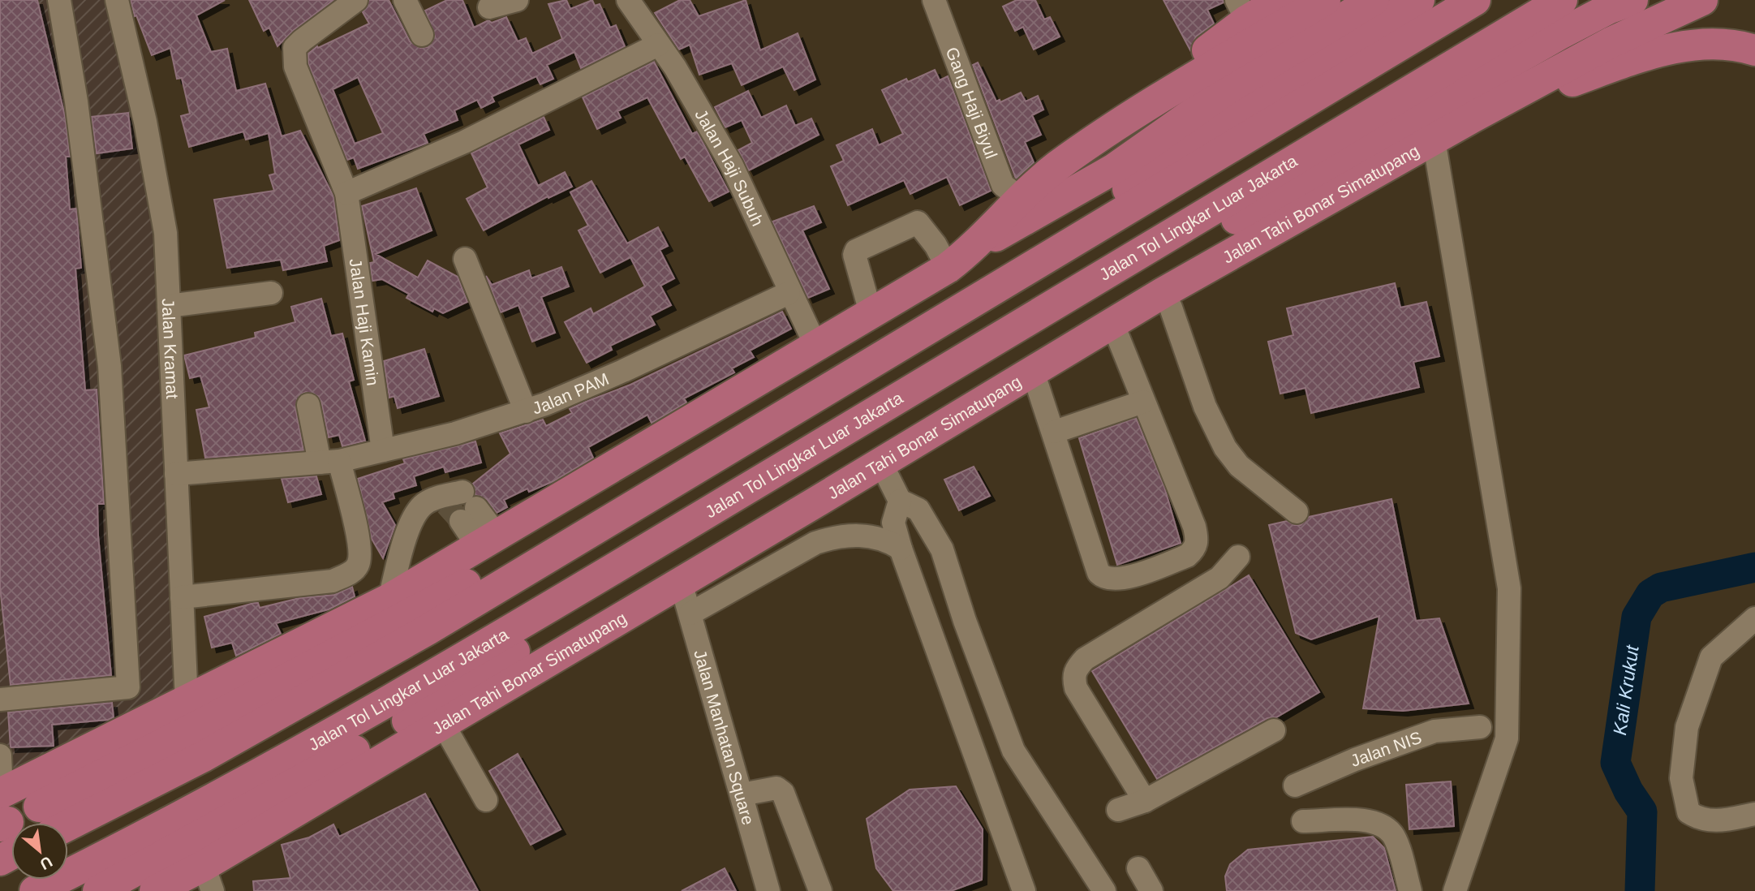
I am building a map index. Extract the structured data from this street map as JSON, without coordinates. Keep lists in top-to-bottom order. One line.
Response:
{"streets":{"highway":["Jalan Tahi Bonar Simatupang","Jalan Tol Lingkar Luar Jakarta"],"street":["Gang Haji Biyul","Jalan Haji Subuh","Jalan Haji Kamin","Jalan Kramat","Jalan PAM","Jalan Manhatan Square","Jalan NIS"]},"crossings":[["Jalan Haji Subuh","Jalan PAM"],["Jalan Tahi Bonar Simatupang","Jalan Manhatan Square"],["Jalan Haji Kamin","Jalan PAM"],["Jalan Kramat","Jalan PAM"]],"water":["Kali Krukut"],"north":"bottom right"}
